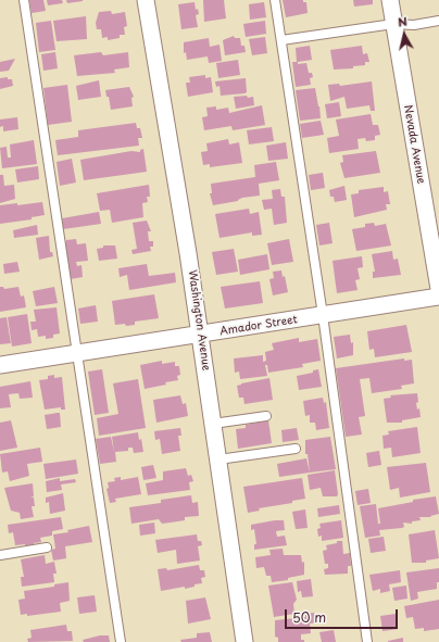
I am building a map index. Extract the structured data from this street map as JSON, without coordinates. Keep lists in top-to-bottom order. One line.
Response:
{"streets":{"street":["Nevada Avenue","Washington Avenue","Amador Street"]},"crossings":[["Washington Avenue","Amador Street"]],"scale_bar":"50 m","north":"top"}
